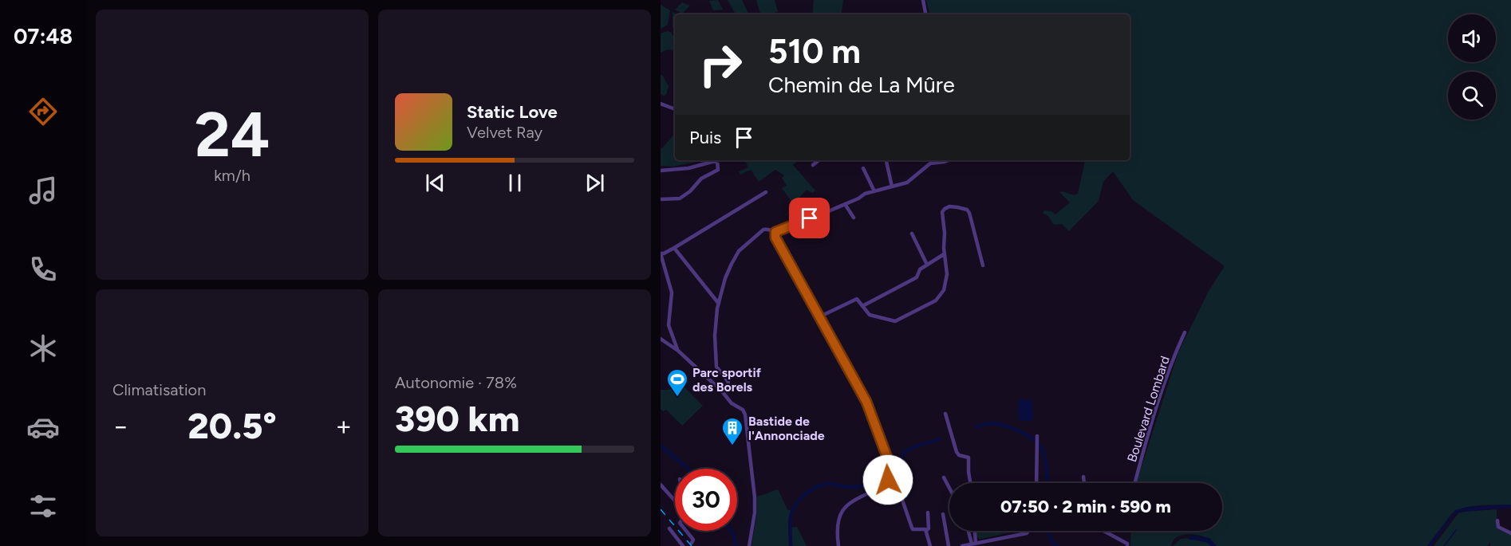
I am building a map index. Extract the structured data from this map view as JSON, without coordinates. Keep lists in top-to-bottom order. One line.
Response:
{"streets":{"street":["Boulevard Lombard"]},"places":{"sports":["Parc sportif des Borels"],"building":["Bastide de l'Annonciade"]},"page":{"tabs":"07:48","tile":[["24","km/h"],"Climatisation",["Autonomie · 78%","390 km"]],"turn":["510 m","Chemin de La Mûre"],"song":["Static Love","Velvet Ray"],"then":"Puis","heat":["−","20.5°","+"],"limit":"30","trip":"07:50 · 2 min · 590 m"}}
